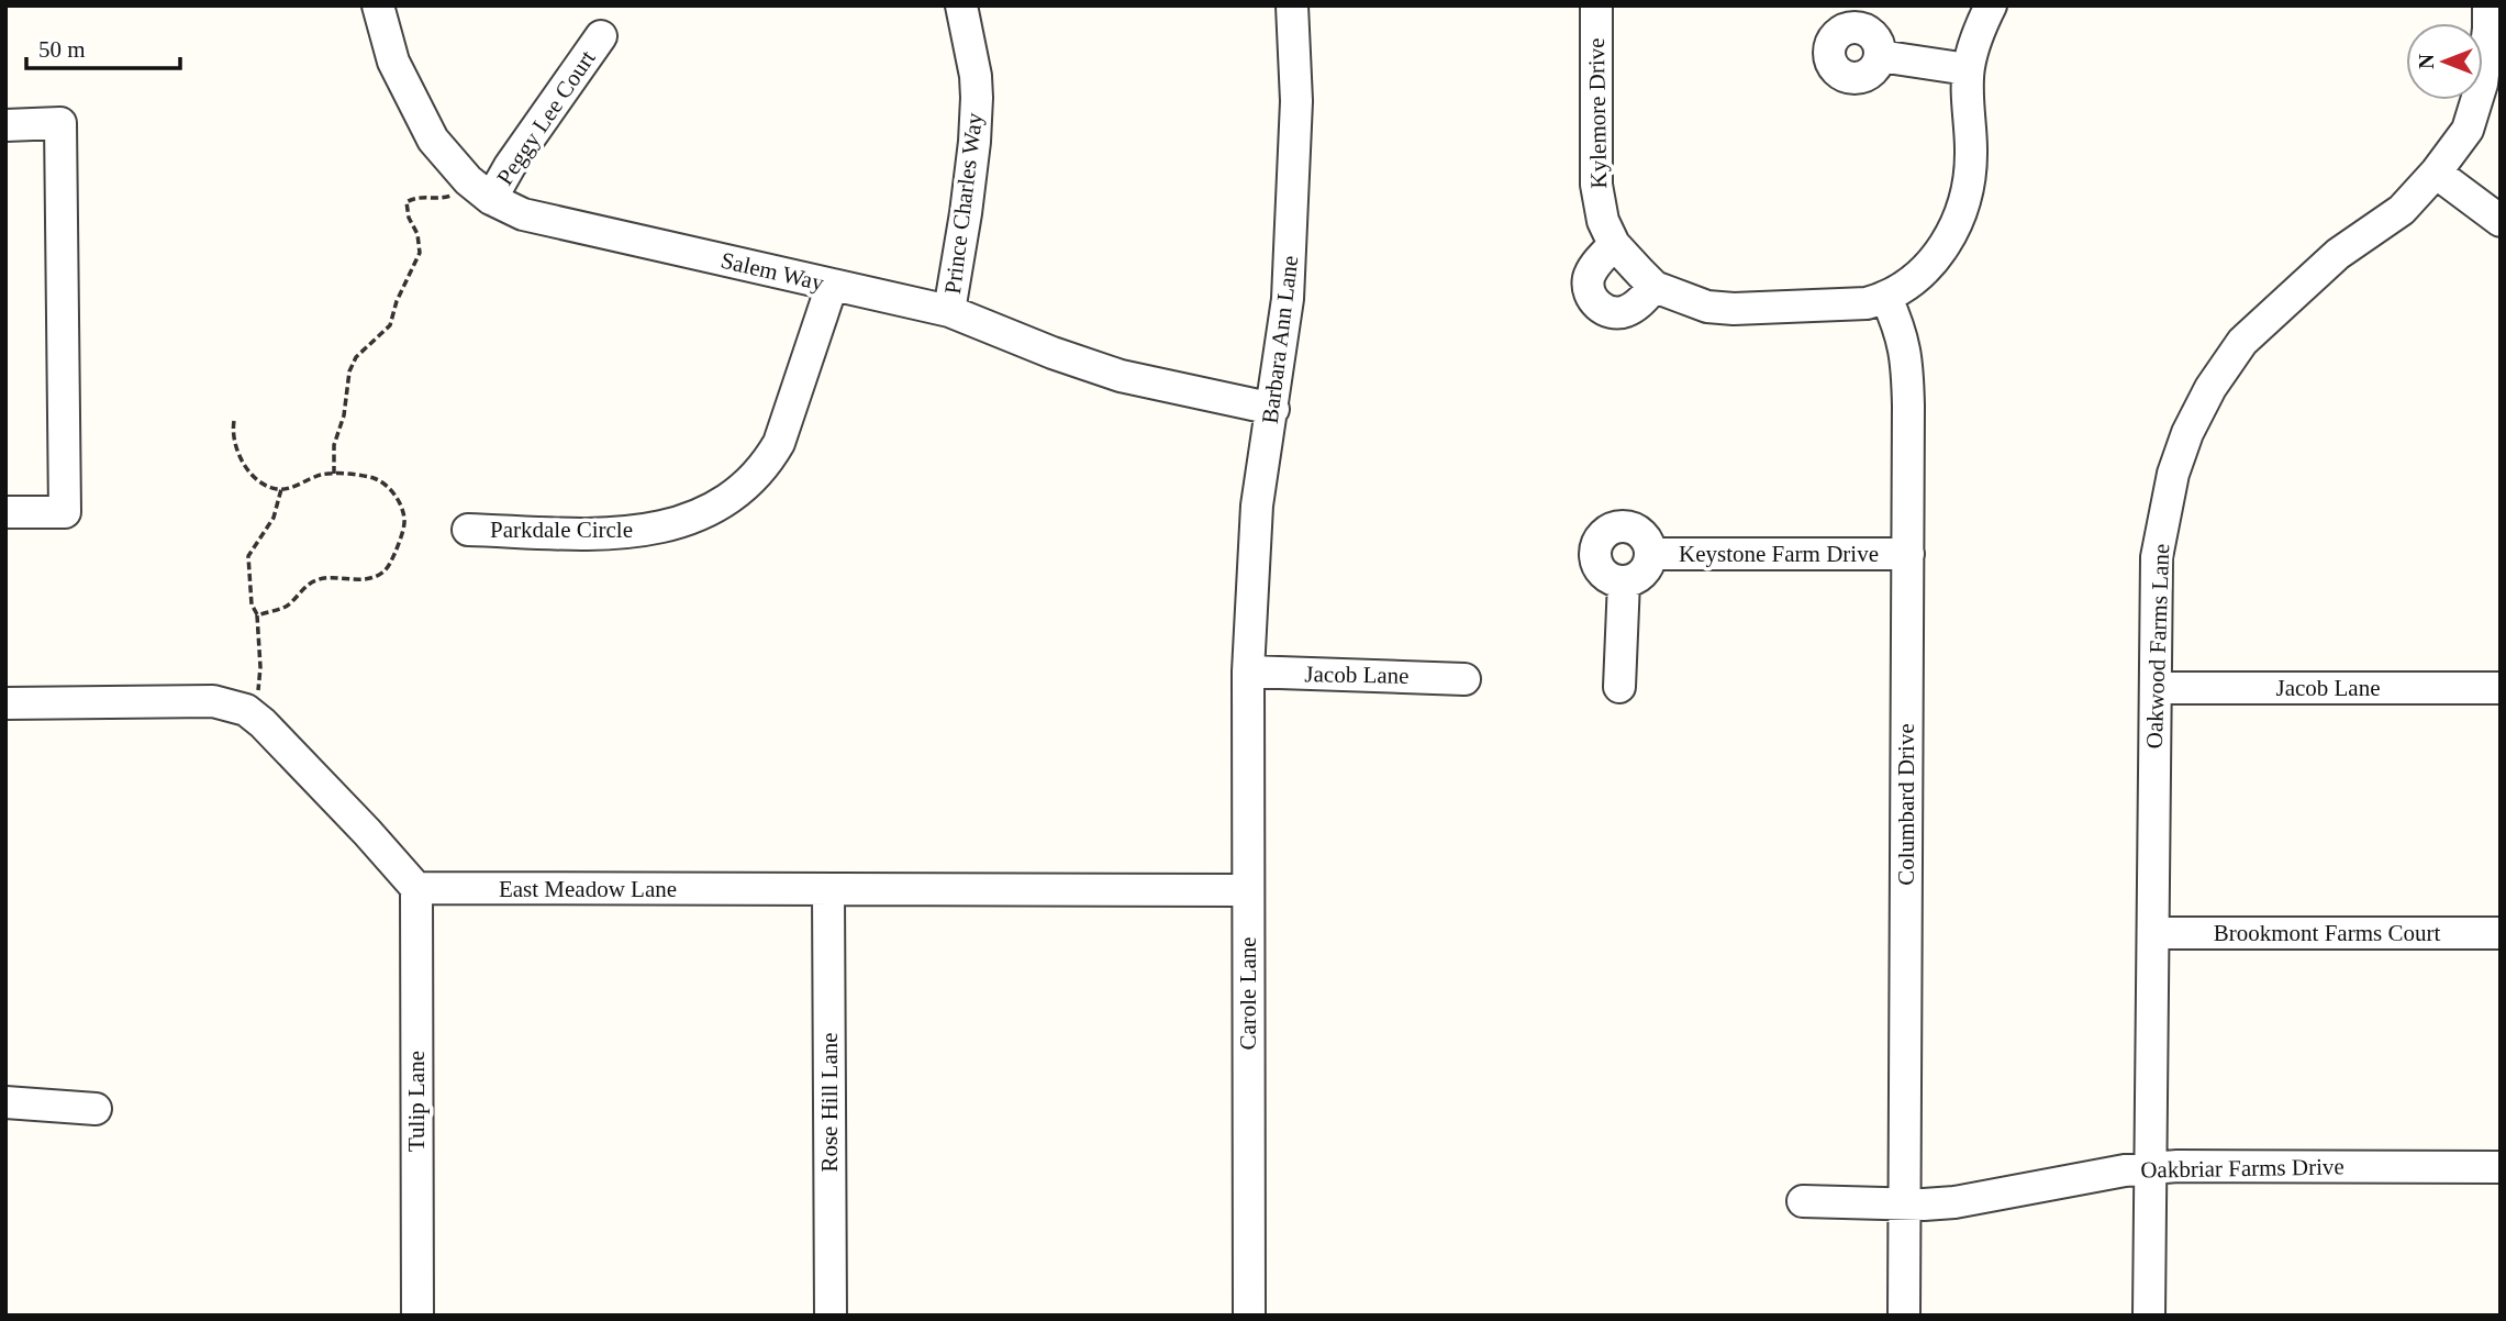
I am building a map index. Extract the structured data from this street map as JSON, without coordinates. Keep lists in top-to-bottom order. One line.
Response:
{"streets":{"street":["Kylemore Drive","Peggy Lee Court","Prince Charles Way","Salem Way","Barbara Ann Lane","Parkdale Circle","Keystone Farm Drive","Oakwood Farms Lane","Jacob Lane","Columbard Drive","East Meadow Lane","Brookmont Farms Court","Carole Lane","Tulip Lane","Rose Hill Lane","Oakbriar Farms Drive"]},"crossings":[["Kylemore Drive","Columbard Drive"],["Peggy Lee Court","Salem Way"],["Prince Charles Way","Salem Way"],["Salem Way","Barbara Ann Lane"],["Salem Way","Parkdale Circle"],["Barbara Ann Lane","Jacob Lane"],["Barbara Ann Lane","Carole Lane"],["Keystone Farm Drive","Columbard Drive"],["Oakwood Farms Lane","Jacob Lane"],["Oakwood Farms Lane","Brookmont Farms Court"],["Oakwood Farms Lane","Oakbriar Farms Drive"],["Jacob Lane","Carole Lane"],["Columbard Drive","Oakbriar Farms Drive"],["East Meadow Lane","Carole Lane"],["East Meadow Lane","Tulip Lane"],["East Meadow Lane","Rose Hill Lane"]],"scale_bar":"50 m","north":"left"}
